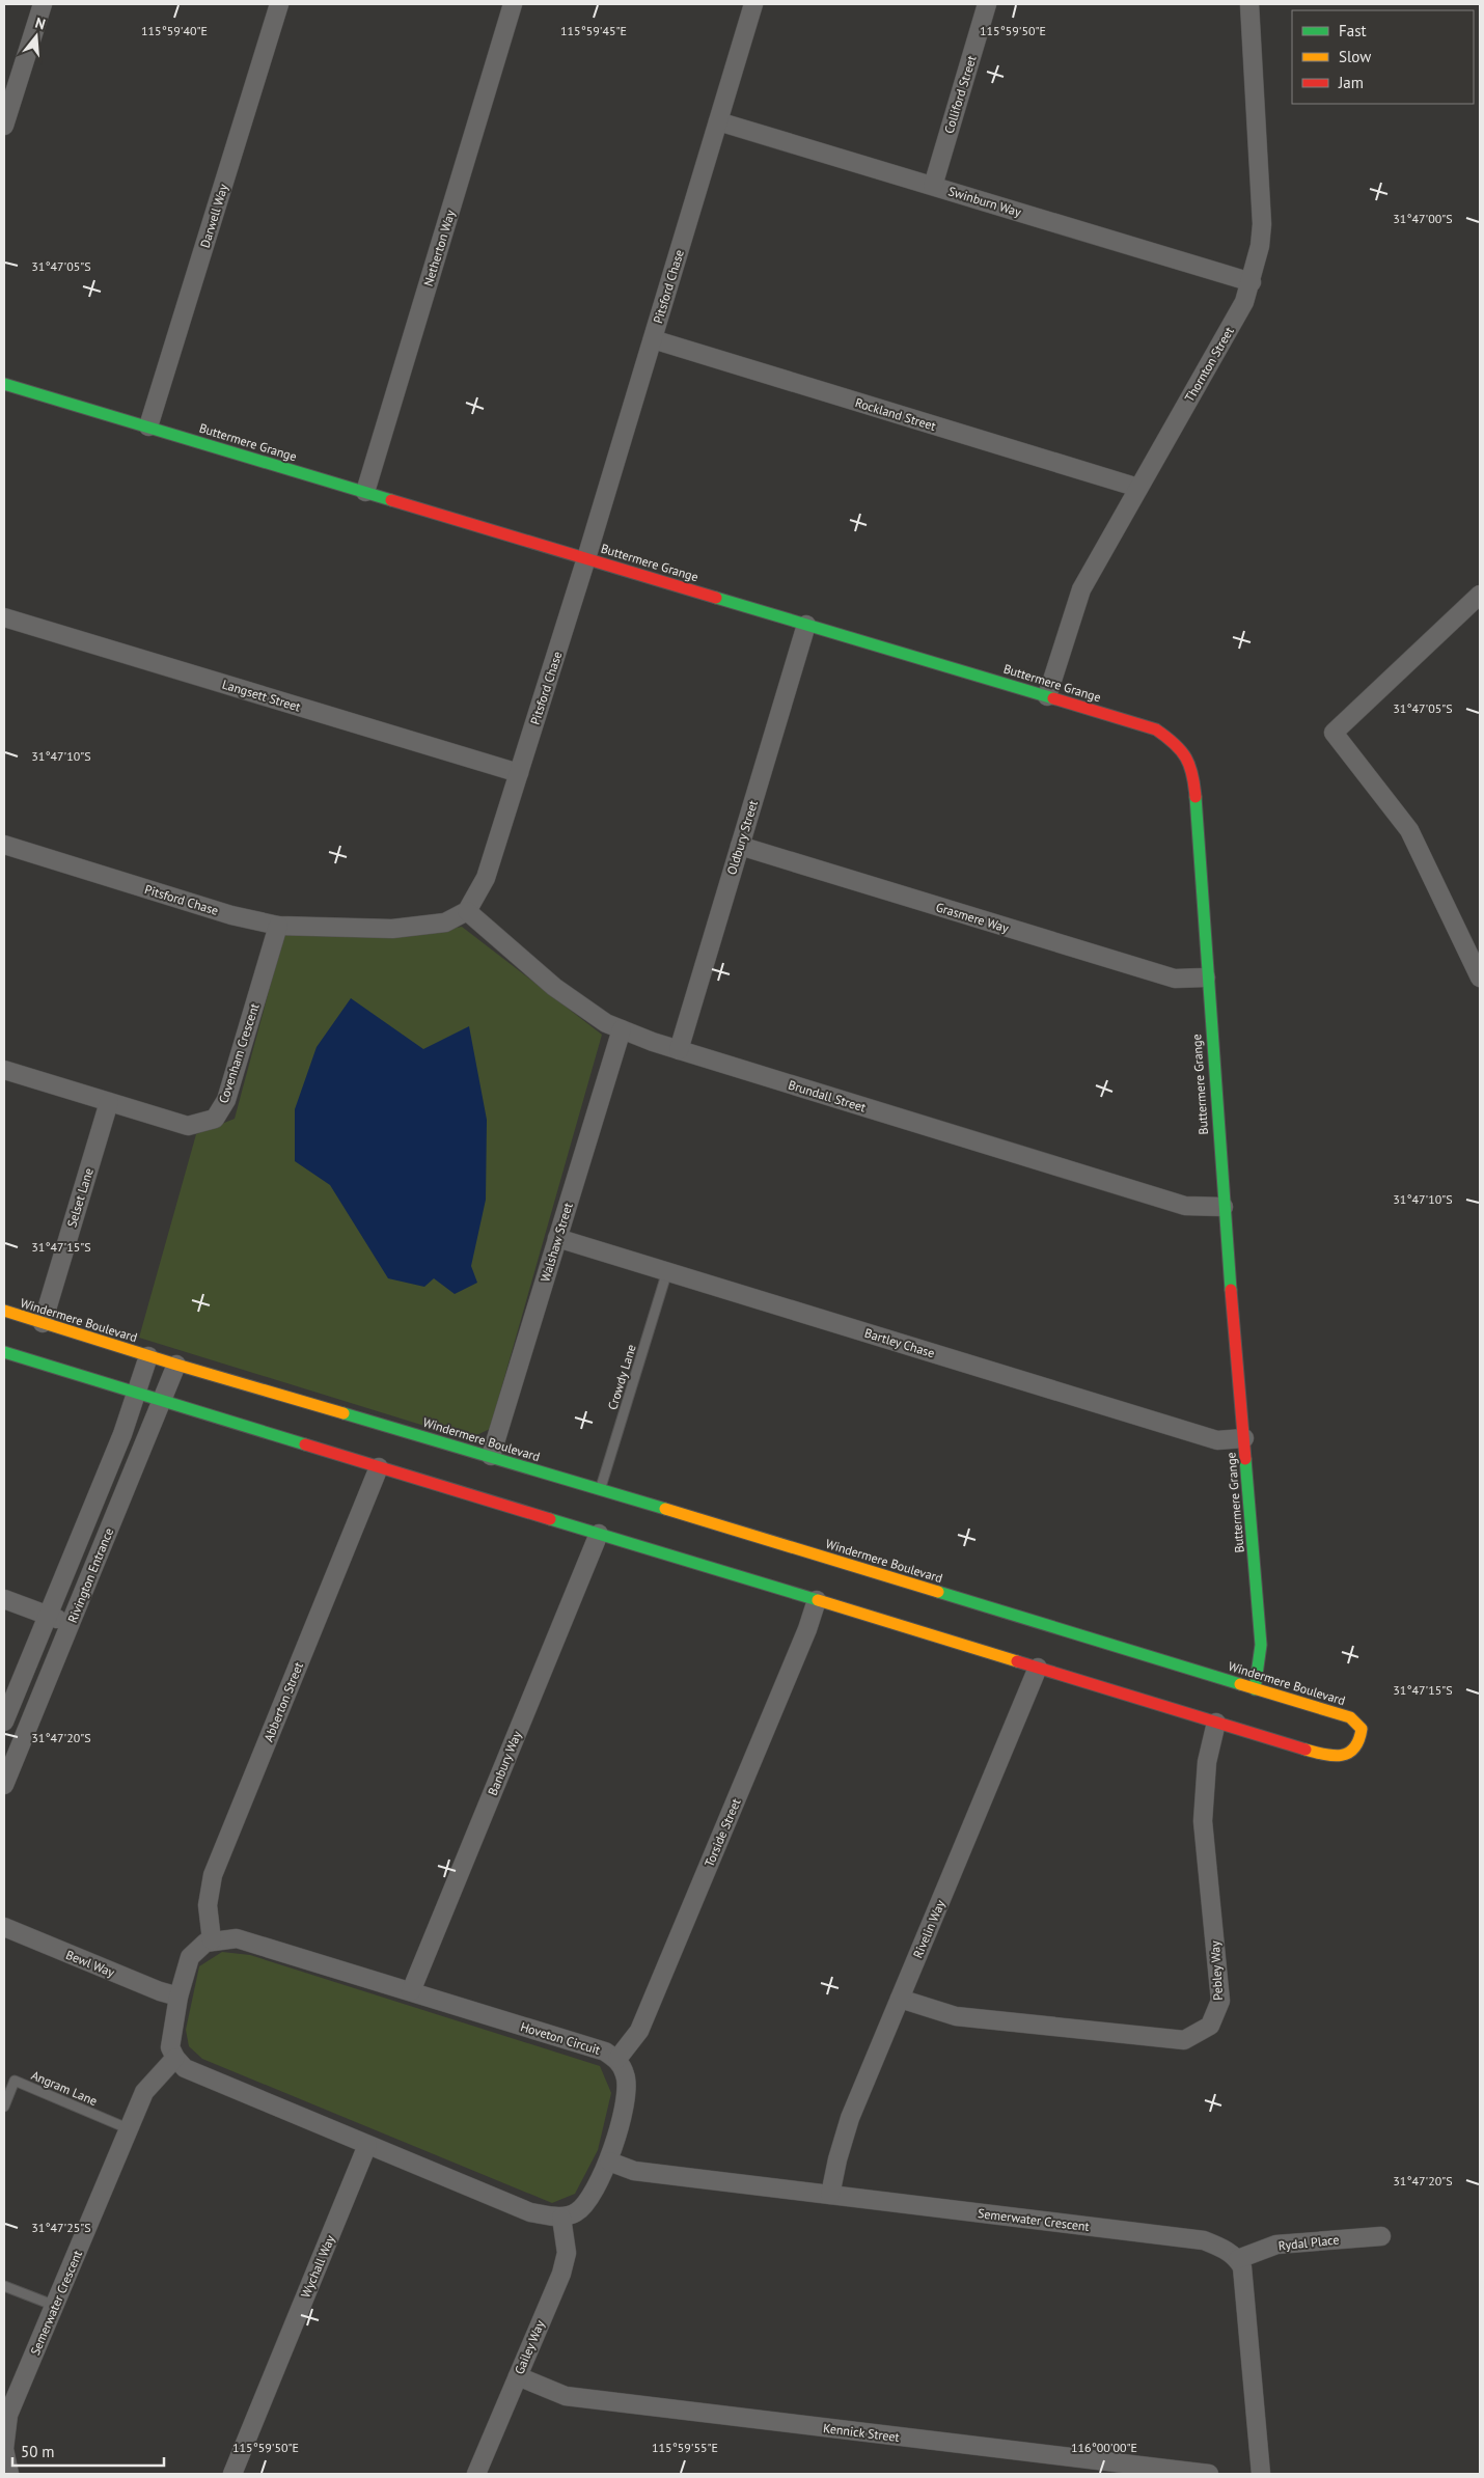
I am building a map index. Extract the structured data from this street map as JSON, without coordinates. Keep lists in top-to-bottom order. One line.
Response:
{"streets":{"street":["Colliford Street","Swinburn Way","Darwell Way","Netherton Way","Pitsford Chase","Thornton Street","Rockland Street","Buttermere Grange","Langsett Street","Oldbury Street","Grasmere Way","Covenham Crescent","Brundall Street","Selset Lane","Walshaw Street","Windermere Boulevard","Bartley Chase","Rivington Entrance","Abberton Street","Banbury Way","Torside Street","Rivelin Way","Bewl Way","Pebley Way","Hoveton Circuit","Semerwater Crescent","Rydal Place","Wychall Way","Gailey Way","Kennick Street"],"lane":["Crowdy Lane","Angram Lane"]},"crossings":[["Colliford Street","Swinburn Way"],["Swinburn Way","Pitsford Chase"],["Swinburn Way","Thornton Street"],["Darwell Way","Buttermere Grange"],["Netherton Way","Buttermere Grange"],["Pitsford Chase","Rockland Street"],["Pitsford Chase","Buttermere Grange"],["Pitsford Chase","Langsett Street"],["Pitsford Chase","Covenham Crescent"],["Pitsford Chase","Brundall Street"],["Thornton Street","Rockland Street"],["Thornton Street","Buttermere Grange"],["Buttermere Grange","Oldbury Street"],["Buttermere Grange","Grasmere Way"],["Buttermere Grange","Brundall Street"],["Buttermere Grange","Windermere Boulevard"],["Buttermere Grange","Bartley Chase"],["Oldbury Street","Grasmere Way"],["Oldbury Street","Brundall Street"],["Covenham Crescent","Selset Lane"],["Brundall Street","Walshaw Street"],["Selset Lane","Windermere Boulevard"],["Walshaw Street","Windermere Boulevard"],["Walshaw Street","Bartley Chase"],["Windermere Boulevard","Crowdy Lane"],["Windermere Boulevard","Rivington Entrance"],["Windermere Boulevard","Abberton Street"],["Windermere Boulevard","Banbury Way"],["Windermere Boulevard","Torside Street"],["Windermere Boulevard","Rivelin Way"],["Windermere Boulevard","Pebley Way"],["Bartley Chase","Crowdy Lane"],["Abberton Street","Hoveton Circuit"],["Banbury Way","Hoveton Circuit"],["Torside Street","Hoveton Circuit"],["Rivelin Way","Pebley Way"],["Rivelin Way","Semerwater Crescent"],["Hoveton Circuit","Semerwater Crescent"],["Hoveton Circuit","Gailey Way"],["Angram Lane","Semerwater Crescent"],["Semerwater Crescent","Rydal Place"],["Gailey Way","Kennick Street"]],"legend":["Fast","Slow","Jam"],"scale_bar":"50 m","north":"top","coordinates":["115°59'40\"E","115°59'45\"E","115°59'50\"E","31°47'00\"S","31°47'05\"S","31°47'10\"S","31°47'15\"S","31°47'20\"S","31°47'25\"S","115°59'55\"E","116°00'00\"E"]}
